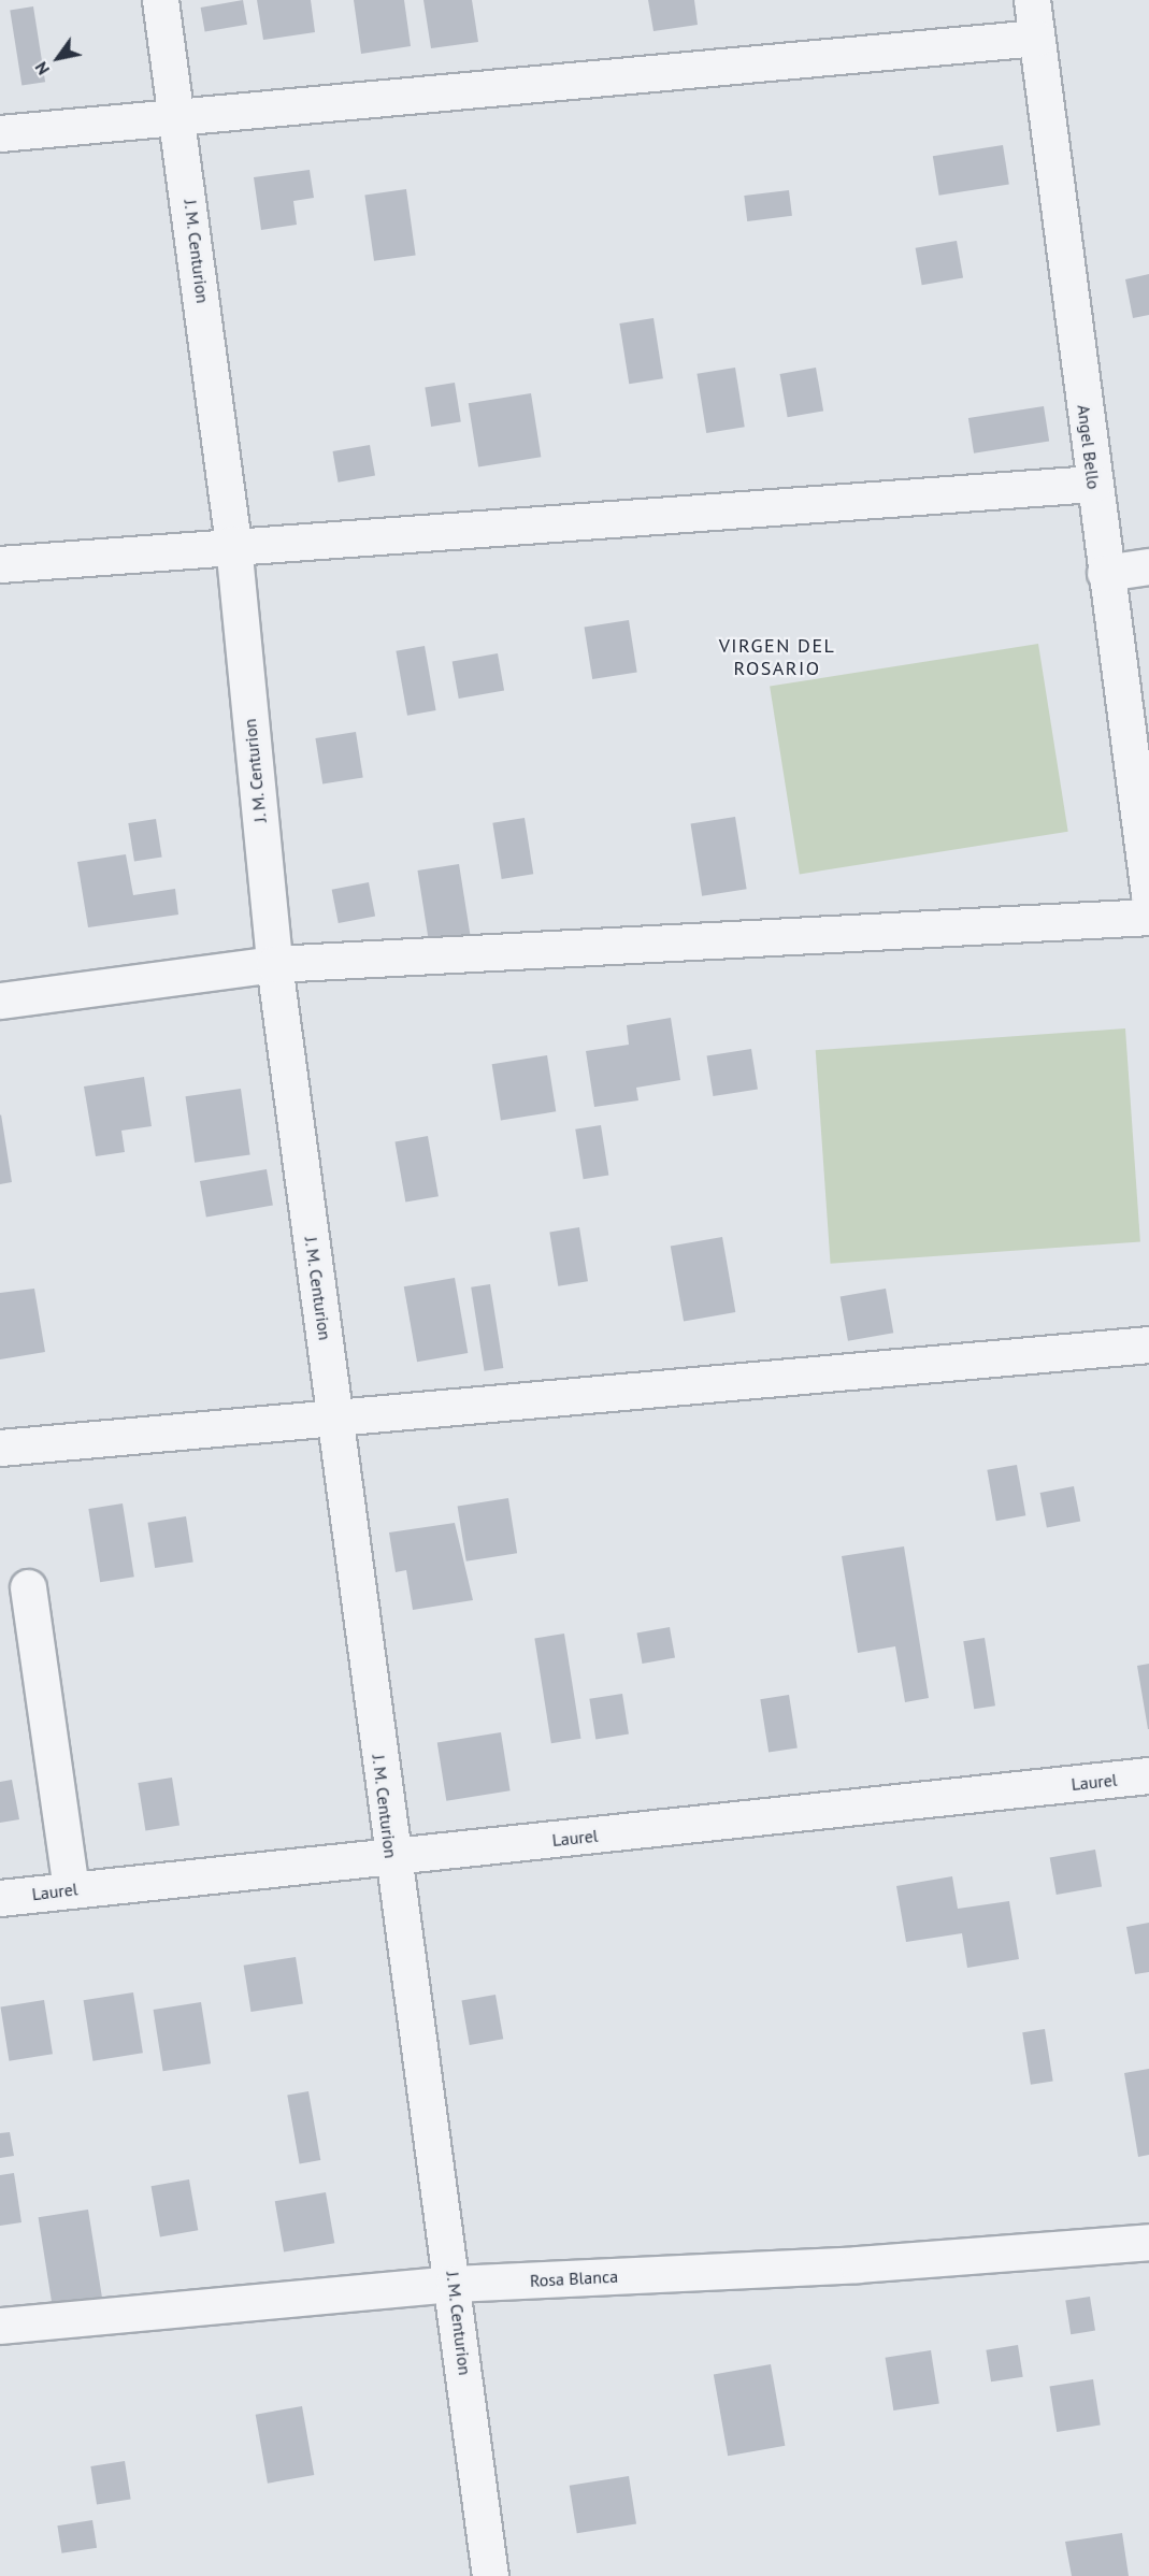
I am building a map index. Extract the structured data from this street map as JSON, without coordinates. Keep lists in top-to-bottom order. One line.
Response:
{"streets":{"street":["J. M. Centurion","Angel Bello","Laurel","Rosa Blanca"]},"crossings":[["J. M. Centurion","Laurel"],["J. M. Centurion","Rosa Blanca"]],"districts":["VIRGEN DEL ROSARIO"],"north":"bottom left"}
